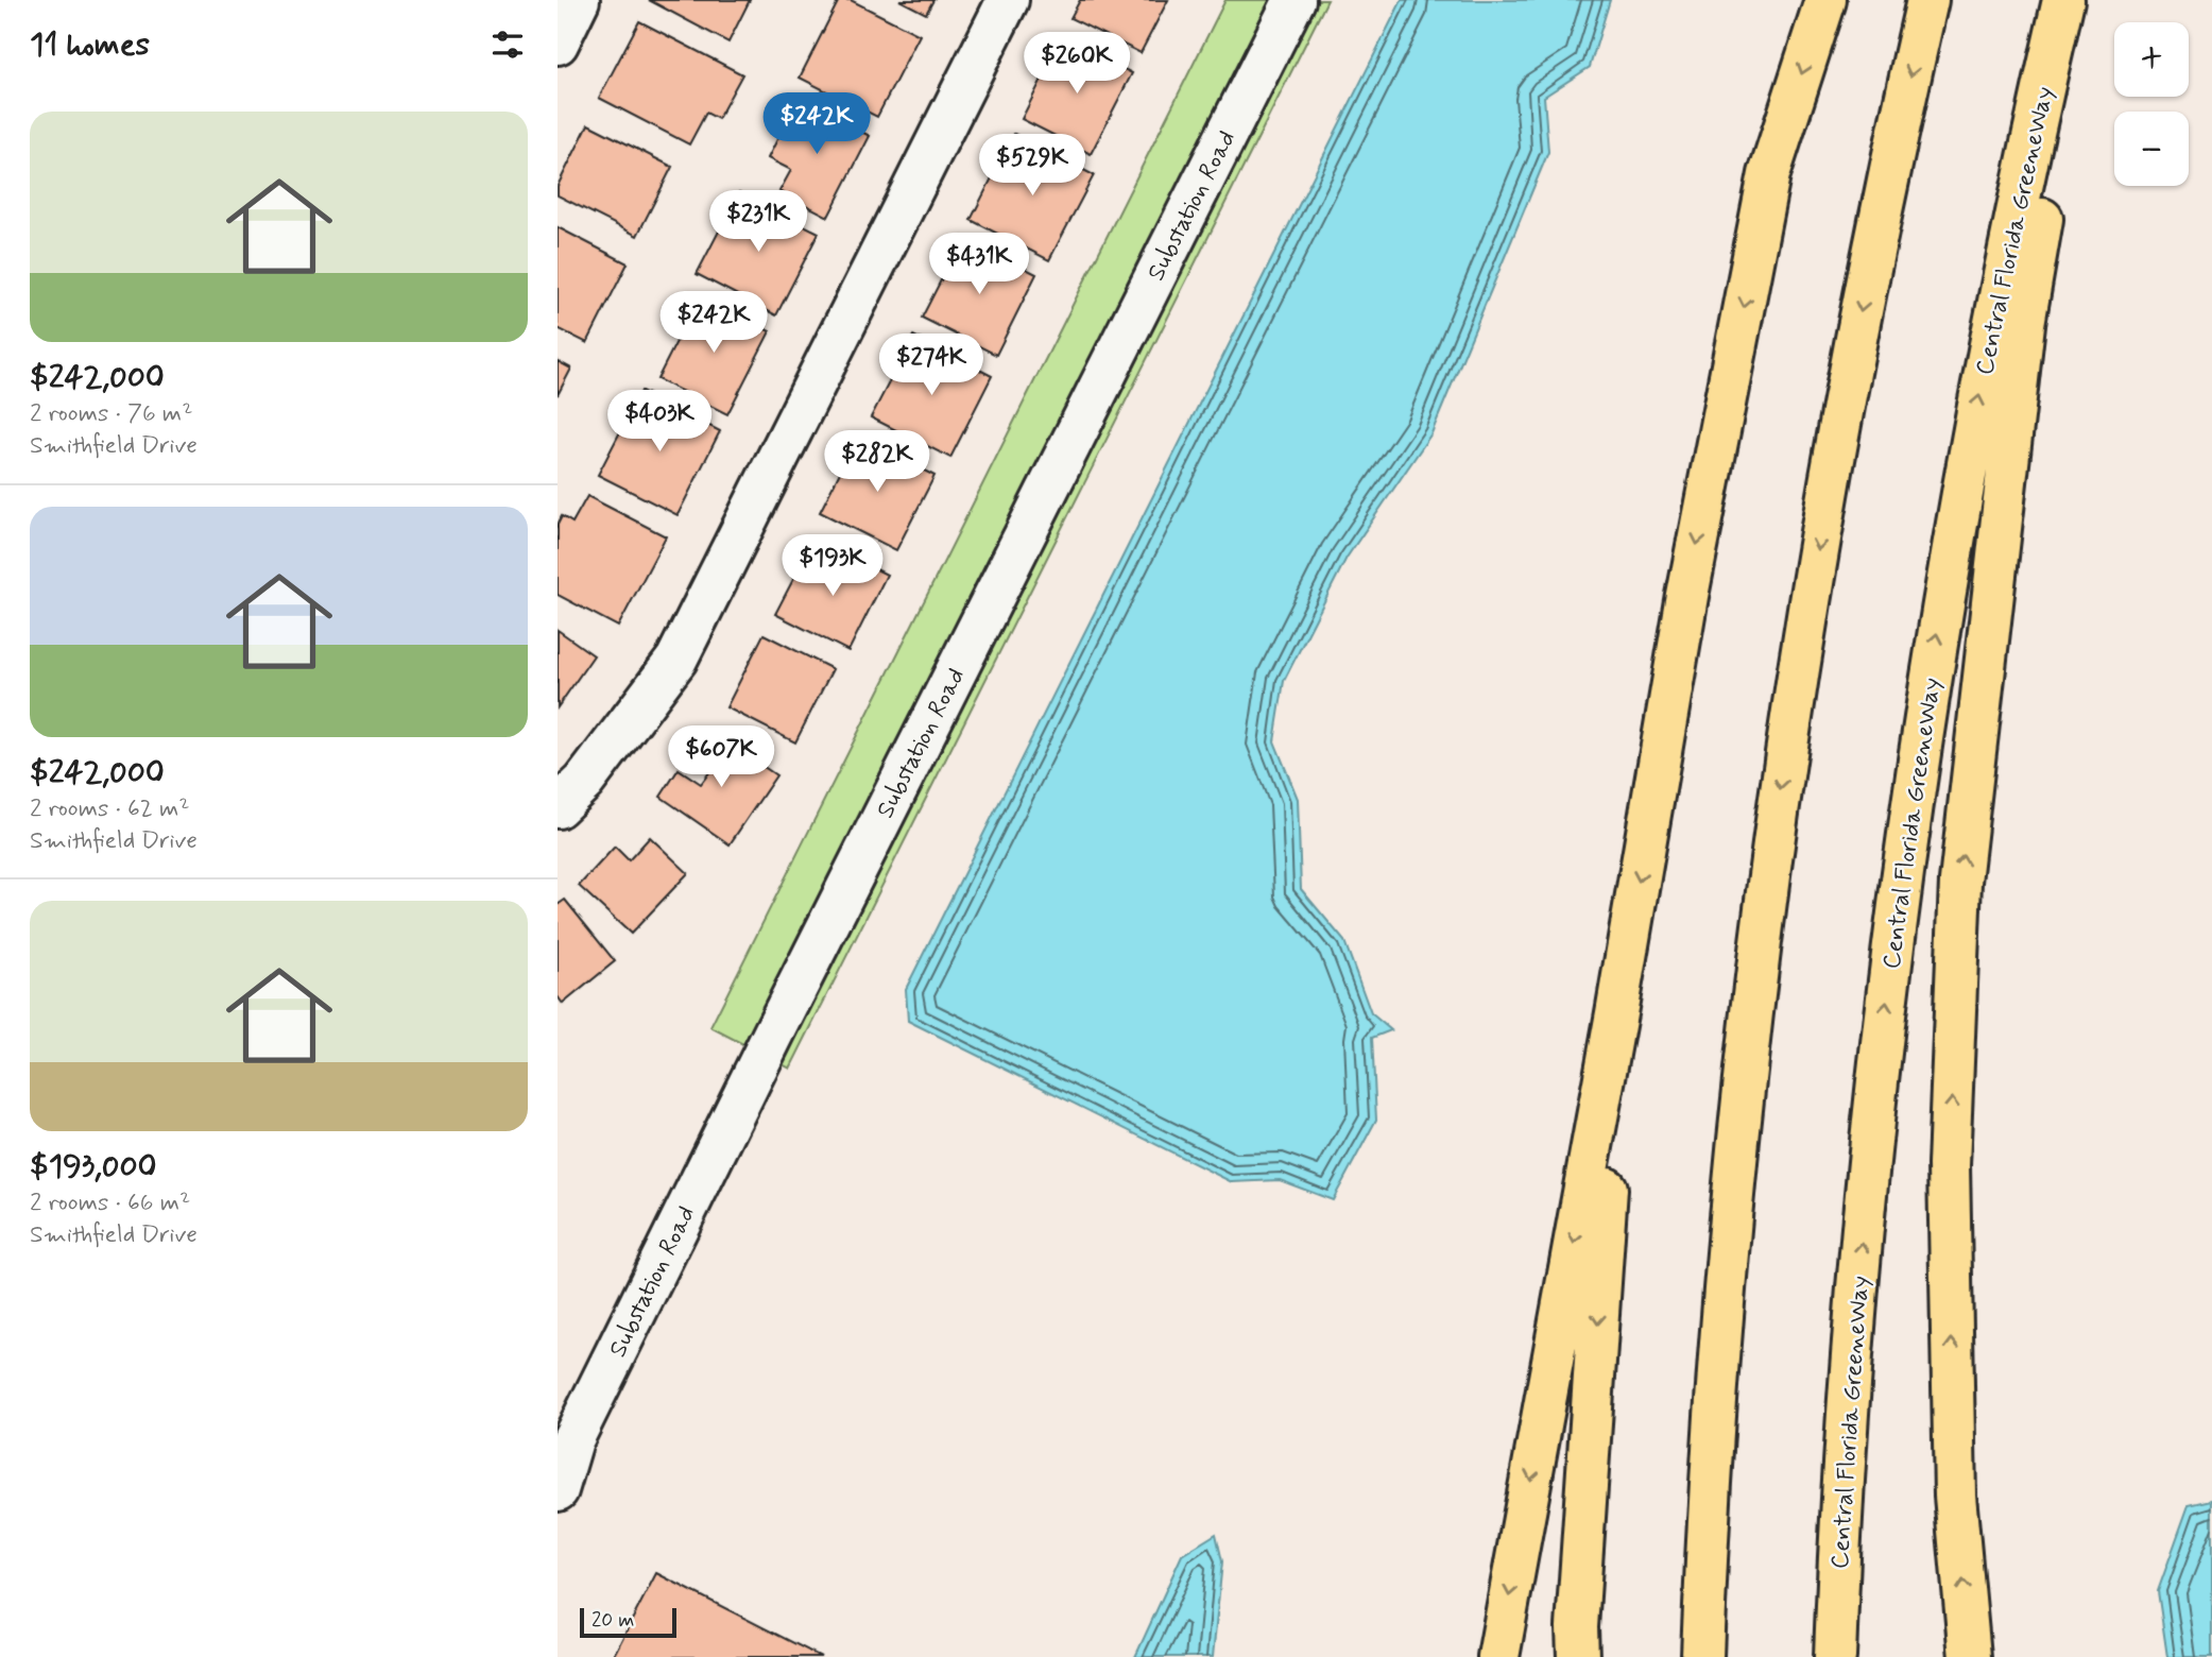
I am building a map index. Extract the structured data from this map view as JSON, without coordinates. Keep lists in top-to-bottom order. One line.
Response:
{"streets":{"highway":["Central Florida GreeneWay"],"street":["Substation Road"]},"scale_bar":"20 m","page":{"heading":"11 homes","map_buttons":["+","−"],"price":["$260K","$242K","$529K","$231K","$431K","$242K","$274K","$403K","$282K","$193K","$607K"],"list":[{"name":"$242,000","note":"2 rooms · 76 m² · Smithfield Drive"},{"name":"$242,000","note":"2 rooms · 62 m² · Smithfield Drive"},{"name":"$193,000","note":"2 rooms · 66 m² · Smithfield Drive"}],"scale":"20 m"}}
